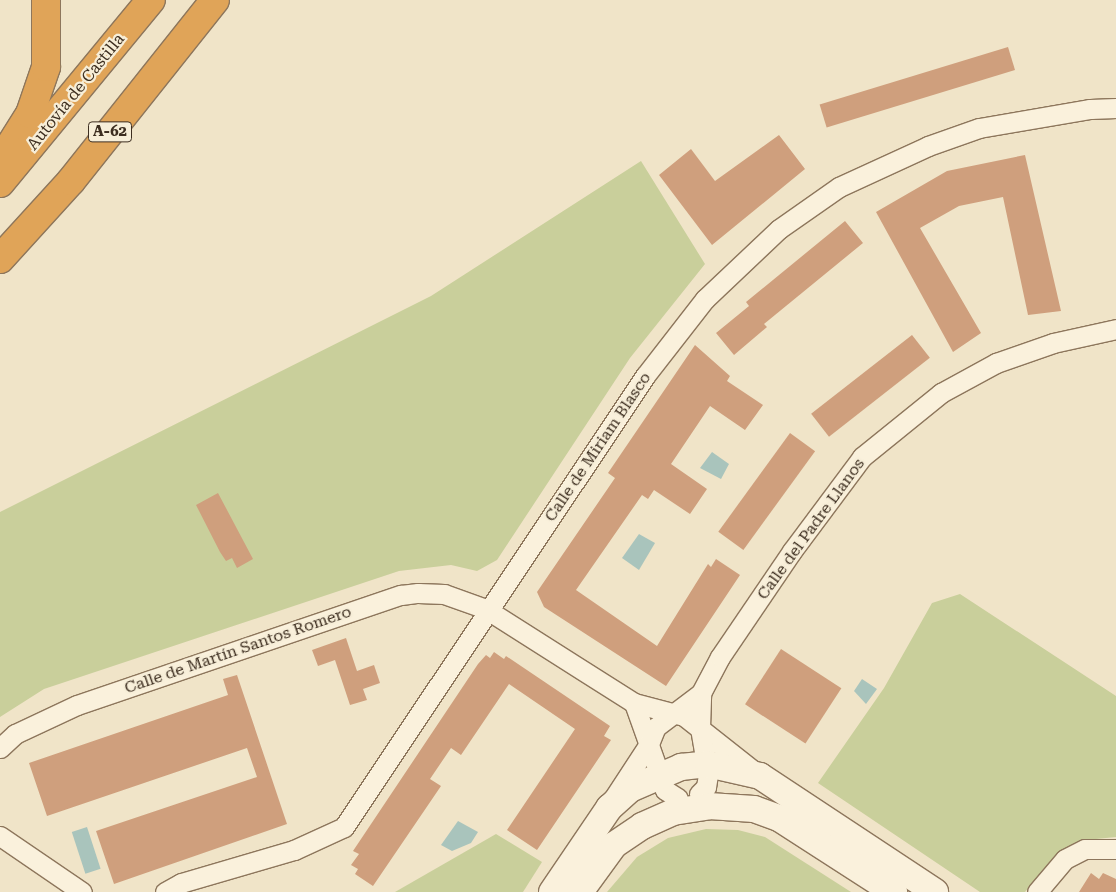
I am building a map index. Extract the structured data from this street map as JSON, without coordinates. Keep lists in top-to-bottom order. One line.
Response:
{"streets":{"highway":["Autovía de Castilla","A-62"],"street":["Calle de Miriam Blasco","Calle del Padre Llanos","Calle de Martín Santos Romero"]},"crossings":[["Calle de Miriam Blasco","Calle de Martín Santos Romero"],["Calle del Padre Llanos","Calle de Martín Santos Romero"]]}
